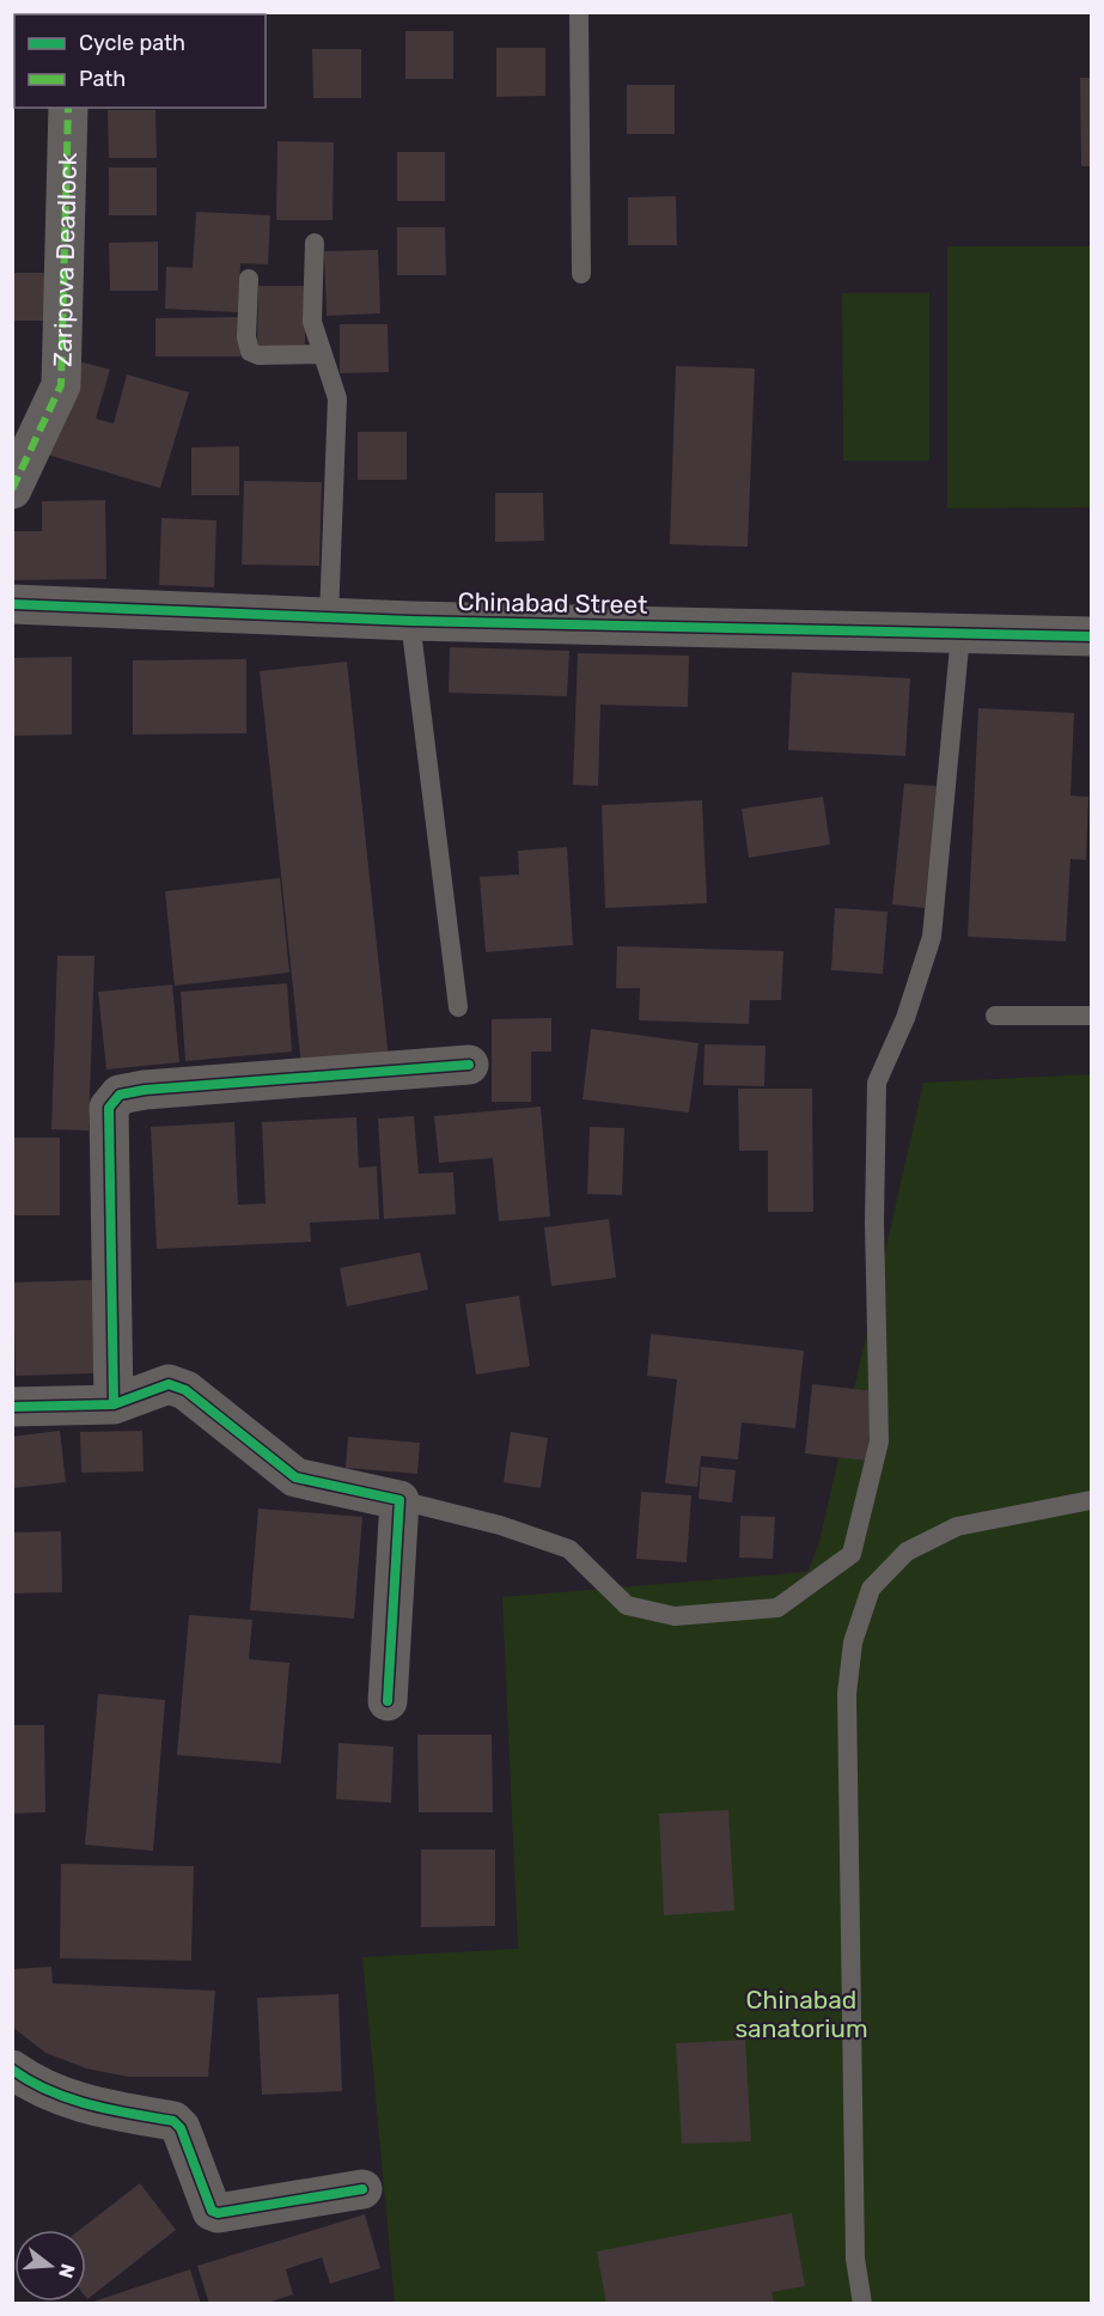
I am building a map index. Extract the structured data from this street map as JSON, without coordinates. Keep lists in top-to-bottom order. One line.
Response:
{"streets":{"street":["Zaripova Deadlock","Chinabad Street"]},"parks":["Chinabad sanatorium"],"legend":["Cycle path","Path"],"north":"right"}
